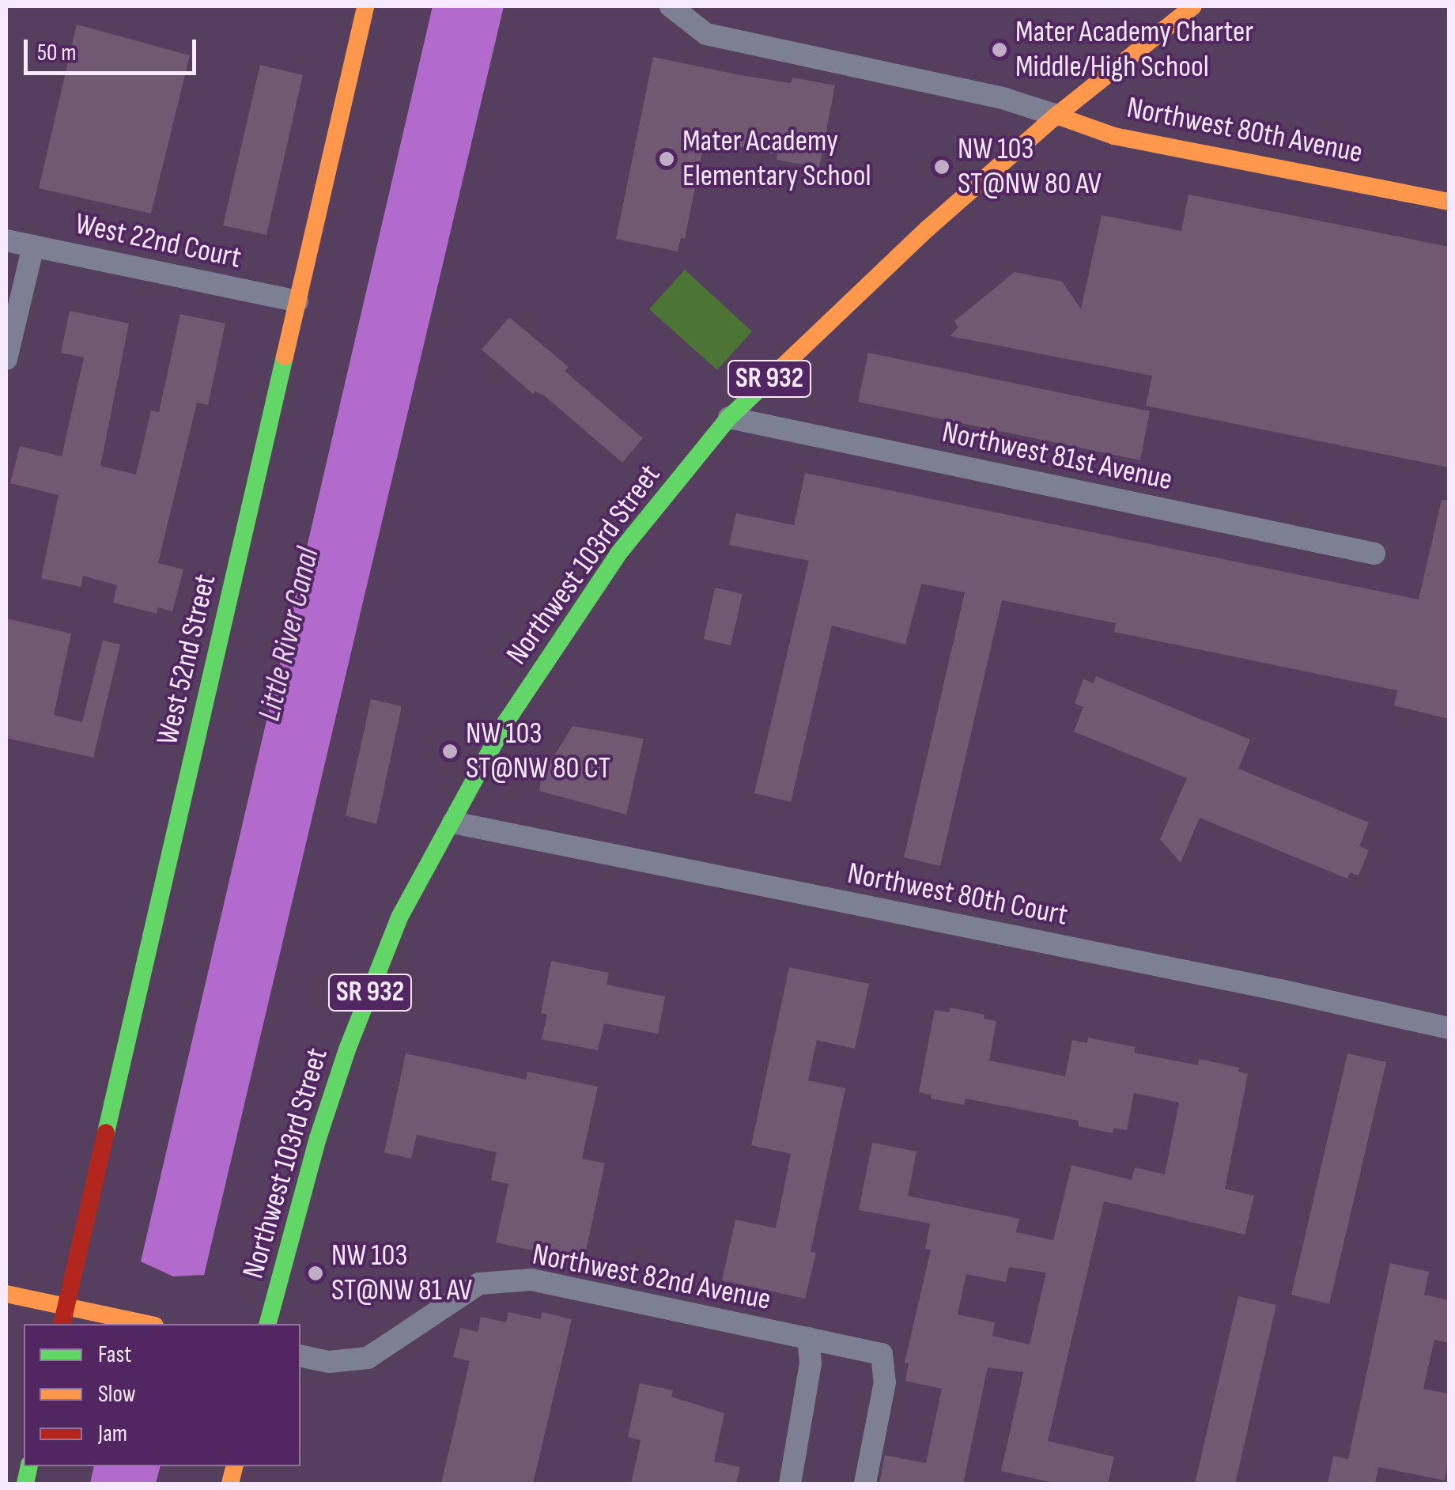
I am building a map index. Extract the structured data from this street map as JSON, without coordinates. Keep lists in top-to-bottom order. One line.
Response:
{"streets":{"street":["Northwest 80th Avenue","West 22nd Court","SR 932","Northwest 81st Avenue","Northwest 103rd Street","West 52nd Street","Northwest 80th Court","Northwest 82nd Avenue"]},"crossings":[["Northwest 80th Avenue","Northwest 103rd Street"],["West 22nd Court","West 52nd Street"],["Northwest 81st Avenue","Northwest 103rd Street"],["Northwest 103rd Street","Northwest 80th Court"]],"water":["Little River Canal"],"places":["Mater Academy Charter Middle/High School","Mater Academy Elementary School","NW 103 ST@NW 80 AV","NW 103 ST@NW 80 CT","NW 103 ST@NW 81 AV"],"legend":["Fast","Slow","Jam"],"scale_bar":"50 m"}
